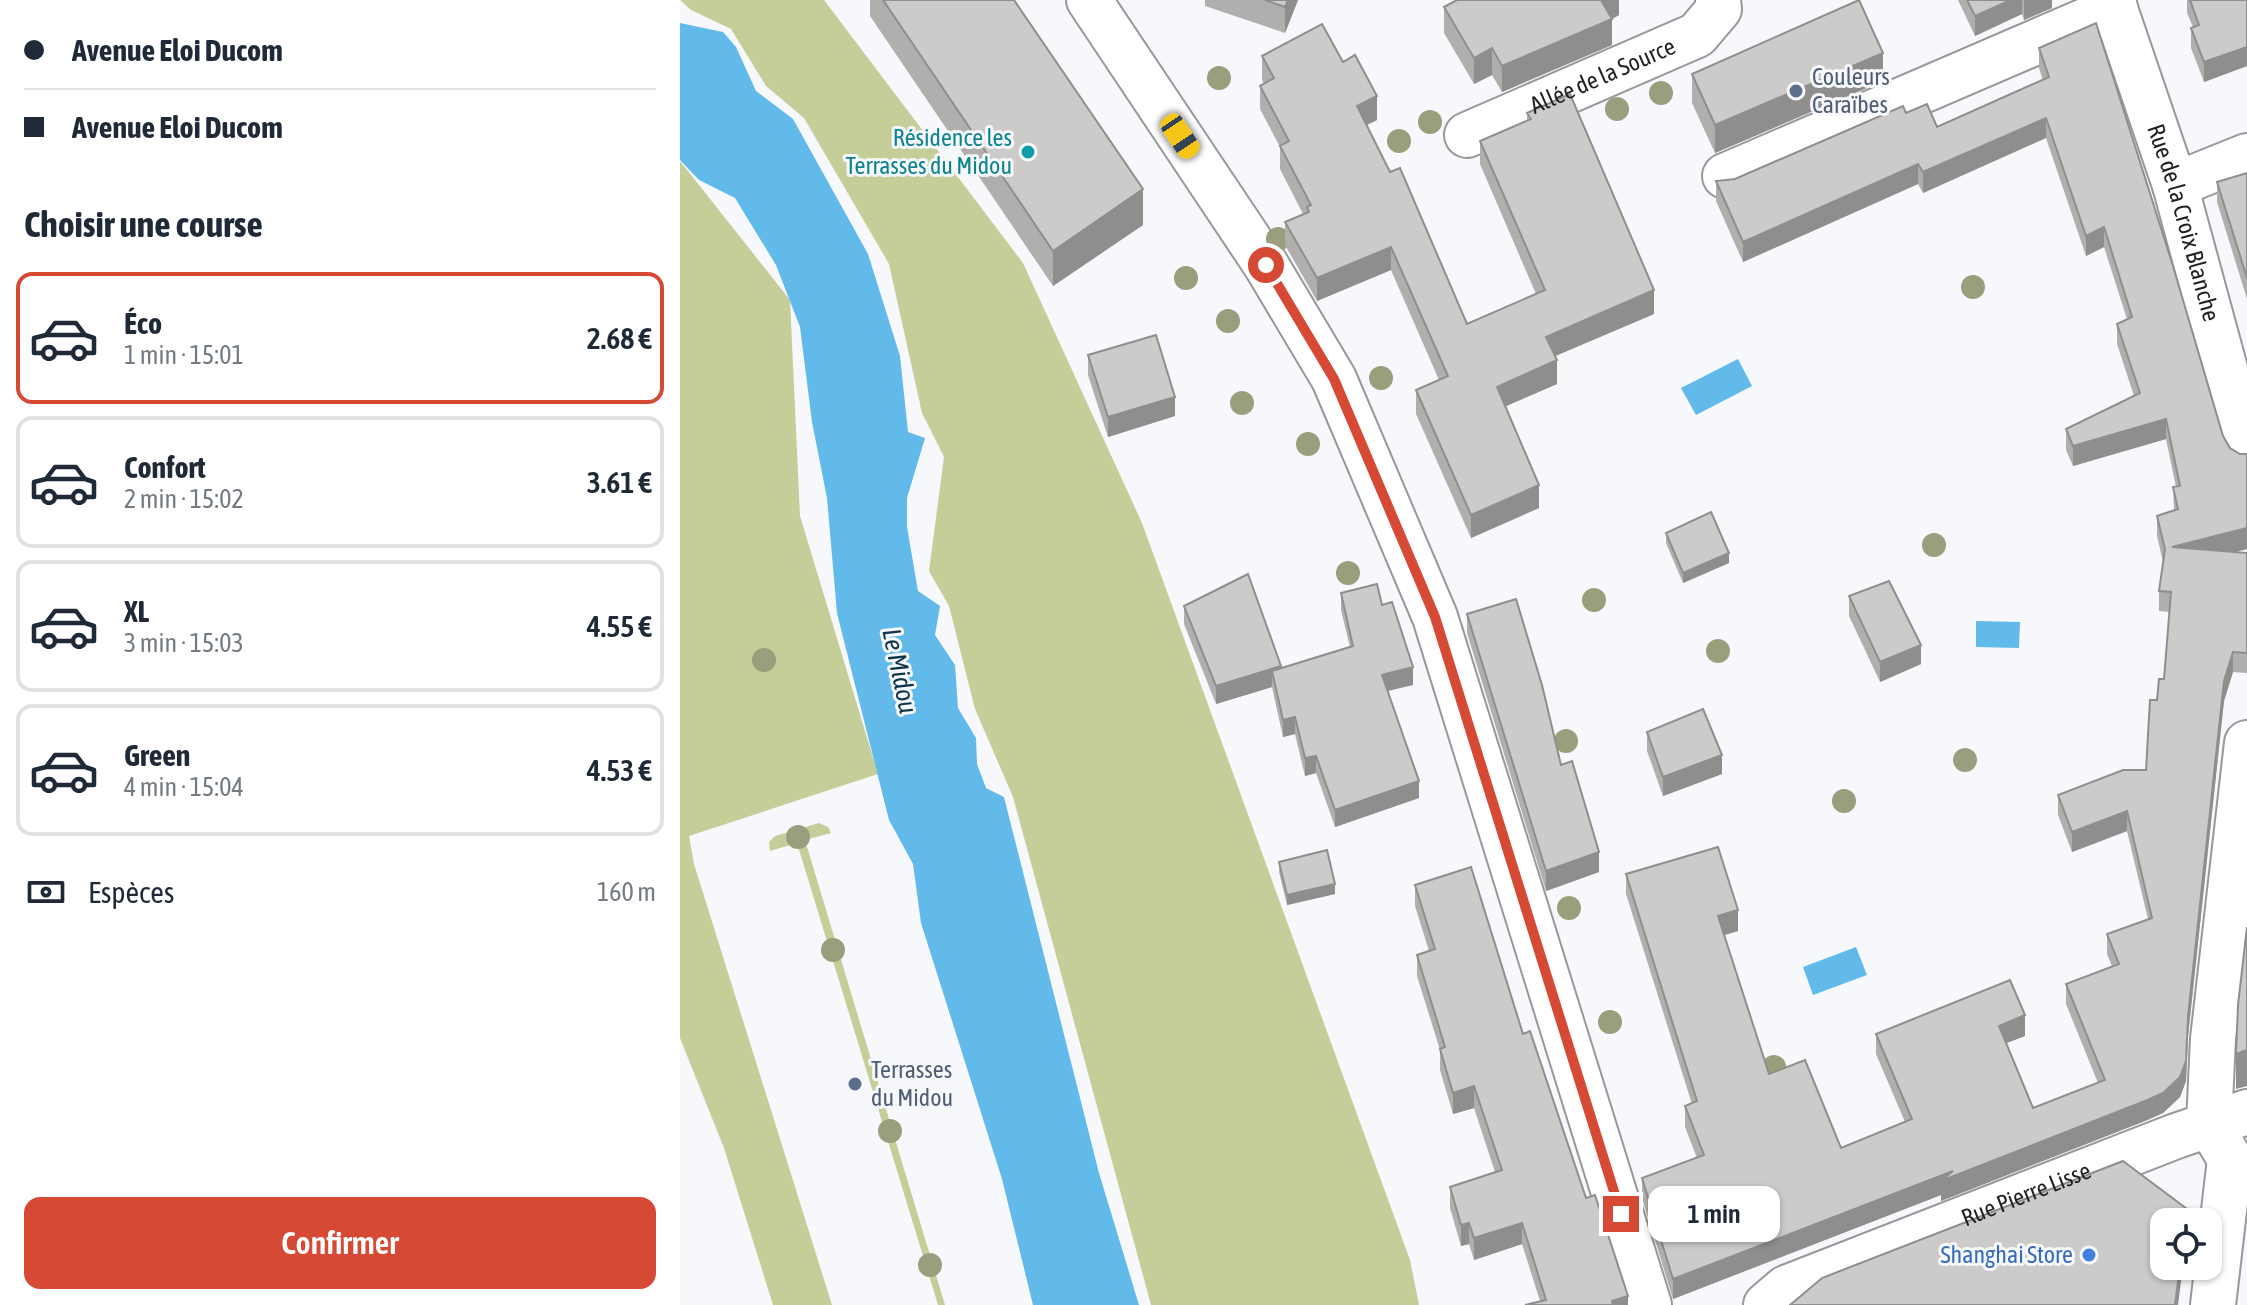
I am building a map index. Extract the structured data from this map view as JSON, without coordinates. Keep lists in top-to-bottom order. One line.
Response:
{"streets":{"street":["Allée de la Source","Rue de la Croix Blanche","Rue Pierre Lisse"]},"water":["Le Midou"],"places":["Couleurs Caraïbes","Résidence les Terrasses du Midou","Terrasses du Midou","Shanghai Store"],"page":{"banner":["Avenue Eloi Ducom","Avenue Eloi Ducom"],"heading":"Choisir une course","list":[{"name":"Éco","note":"1 min · 15:01","value":"2.68 €"},{"name":"Confort","note":"2 min · 15:02","value":"3.61 €"},{"name":"XL","note":"3 min · 15:03","value":"4.55 €"},{"name":"Green","note":"4 min · 15:04","value":"4.53 €"}],"pay":["Espèces","160 m"],"buttons":"Confirmer","bubble":"1 min"}}
